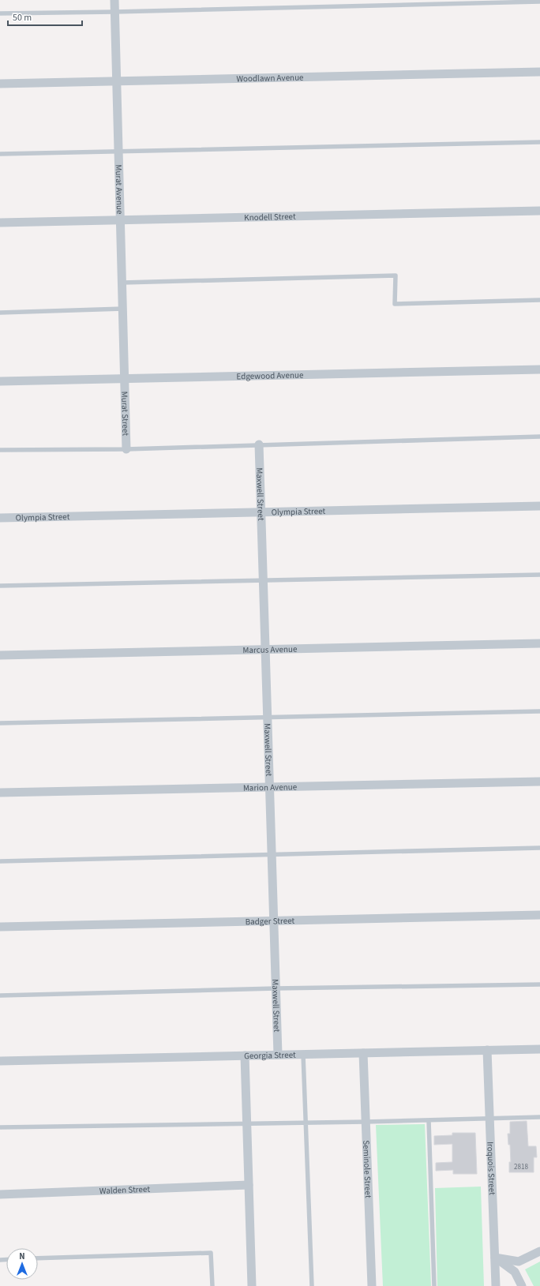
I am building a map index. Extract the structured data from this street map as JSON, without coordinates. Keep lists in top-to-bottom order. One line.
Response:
{"streets":{"street":["Woodlawn Avenue","Murat Avenue","Knodell Street","Edgewood Avenue","Murat Street","Maxwell Street","Olympia Street","Marcus Avenue","Marion Avenue","Badger Street","Georgia Street","Iroquois Street","Seminole Street","Walden Street"]},"crossings":[["Woodlawn Avenue","Murat Avenue"],["Murat Avenue","Knodell Street"],["Murat Avenue","Edgewood Avenue"],["Murat Avenue","Murat Street"],["Edgewood Avenue","Murat Street"],["Maxwell Street","Olympia Street"],["Maxwell Street","Marcus Avenue"],["Maxwell Street","Marion Avenue"],["Maxwell Street","Badger Street"],["Maxwell Street","Georgia Street"],["Georgia Street","Iroquois Street"],["Georgia Street","Seminole Street"]],"house_numbers":["2818"],"scale_bar":"50 m","north":"top"}
